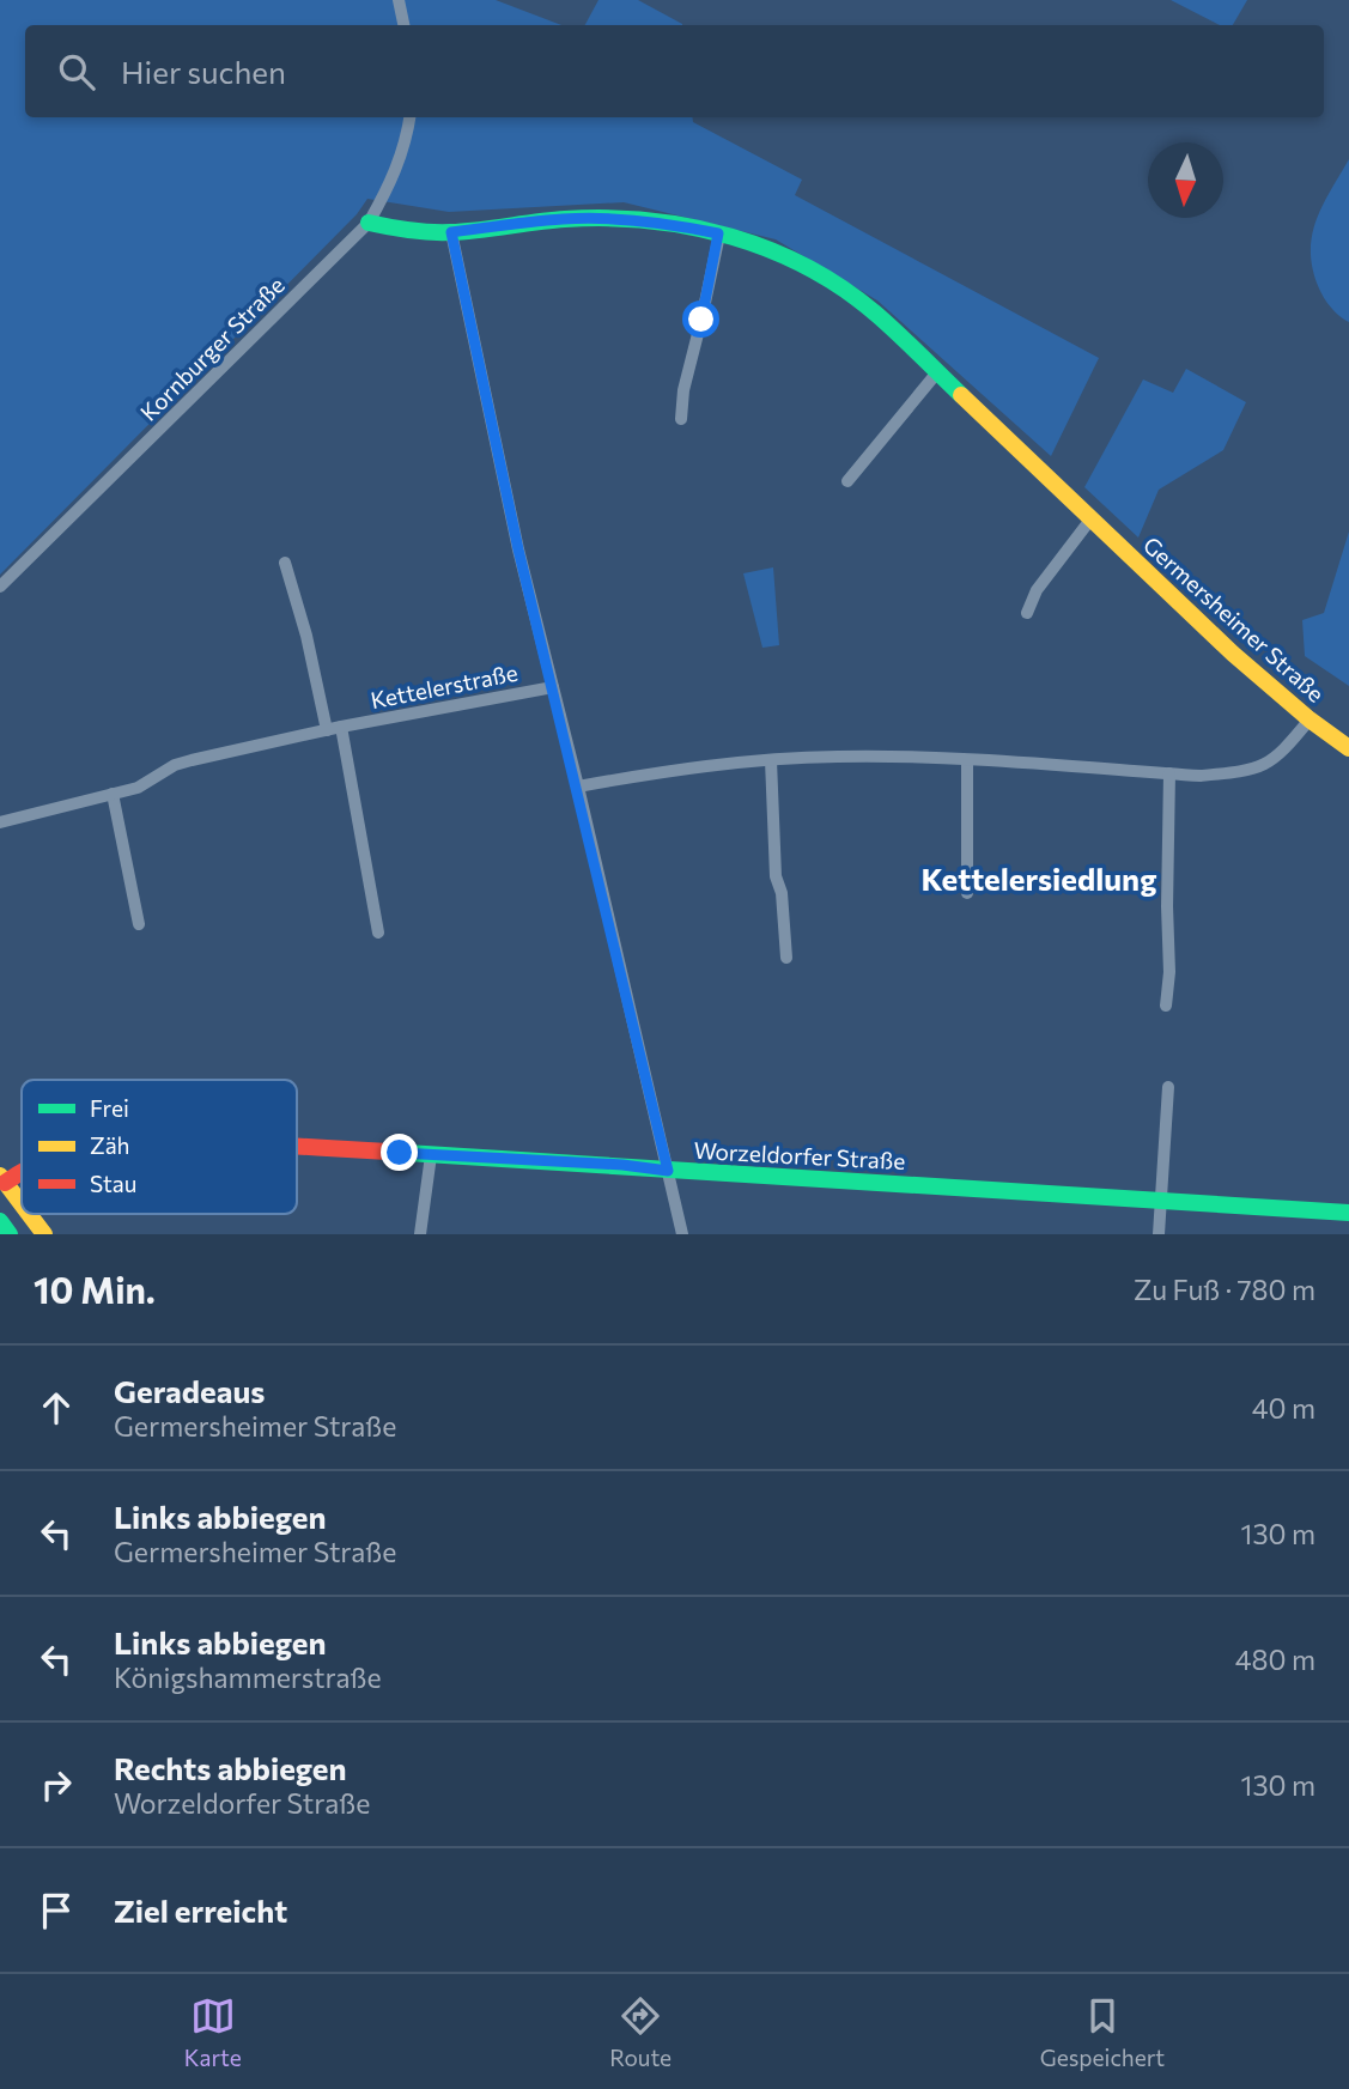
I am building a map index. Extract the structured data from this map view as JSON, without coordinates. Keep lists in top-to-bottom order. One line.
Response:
{"streets":{"street":["Kornburger Straße","Germersheimer Straße","Kettelerstraße","Worzeldorfer Straße"]},"crossings":[["Kornburger Straße","Germersheimer Straße"]],"districts":["Kettelersiedlung"],"legend":["Frei","Zäh","Stau"],"north":"bottom","page":{"search":"Hier suchen","heading":["10 Min.","Zu Fuß · 780 m"],"list":[["Geradeaus","Germersheimer Straße","40 m"],["Links abbiegen","Germersheimer Straße","130 m"],["Links abbiegen","Königshammerstraße","480 m"],["Rechts abbiegen","Worzeldorfer Straße","130 m"],"Ziel erreicht"],"nav":["Karte","Route","Gespeichert"]}}
